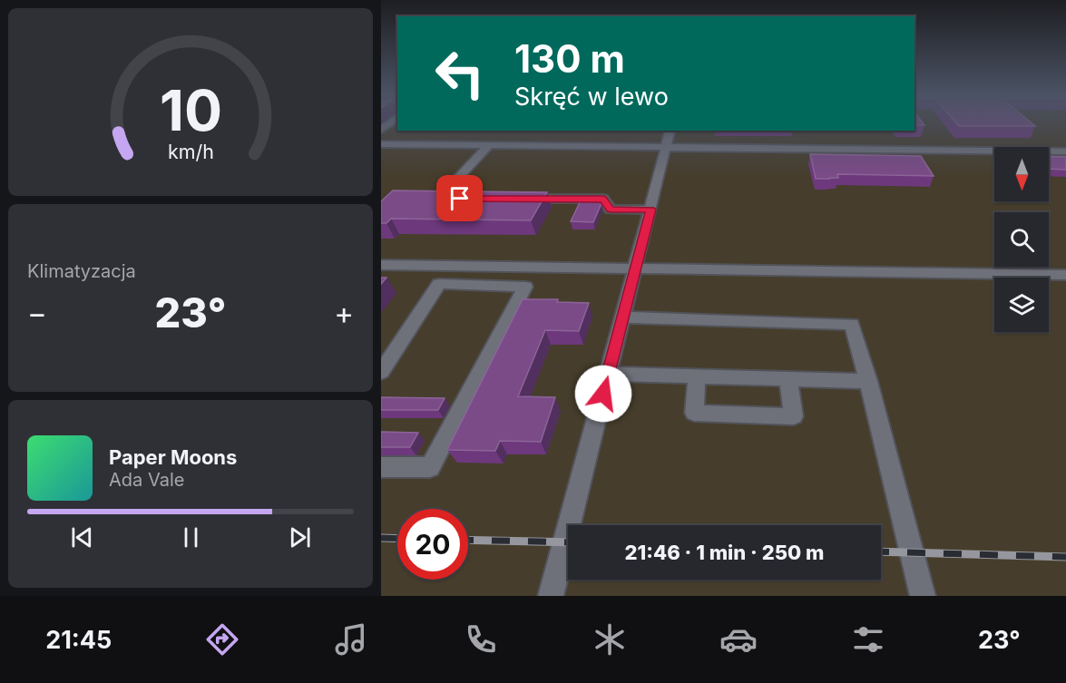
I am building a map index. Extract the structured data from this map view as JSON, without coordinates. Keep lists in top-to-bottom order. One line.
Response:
{"north":"bottom","page":{"turn":["130 m","Skręć w lewo"],"tile":"Klimatyzacja","heat":["−","23°","+"],"song":["Paper Moons","Ada Vale"],"limit":"20","trip":"21:46 · 1 min · 250 m","tabs":["21:45","23°"],"gauge":["10","km/h"]}}
